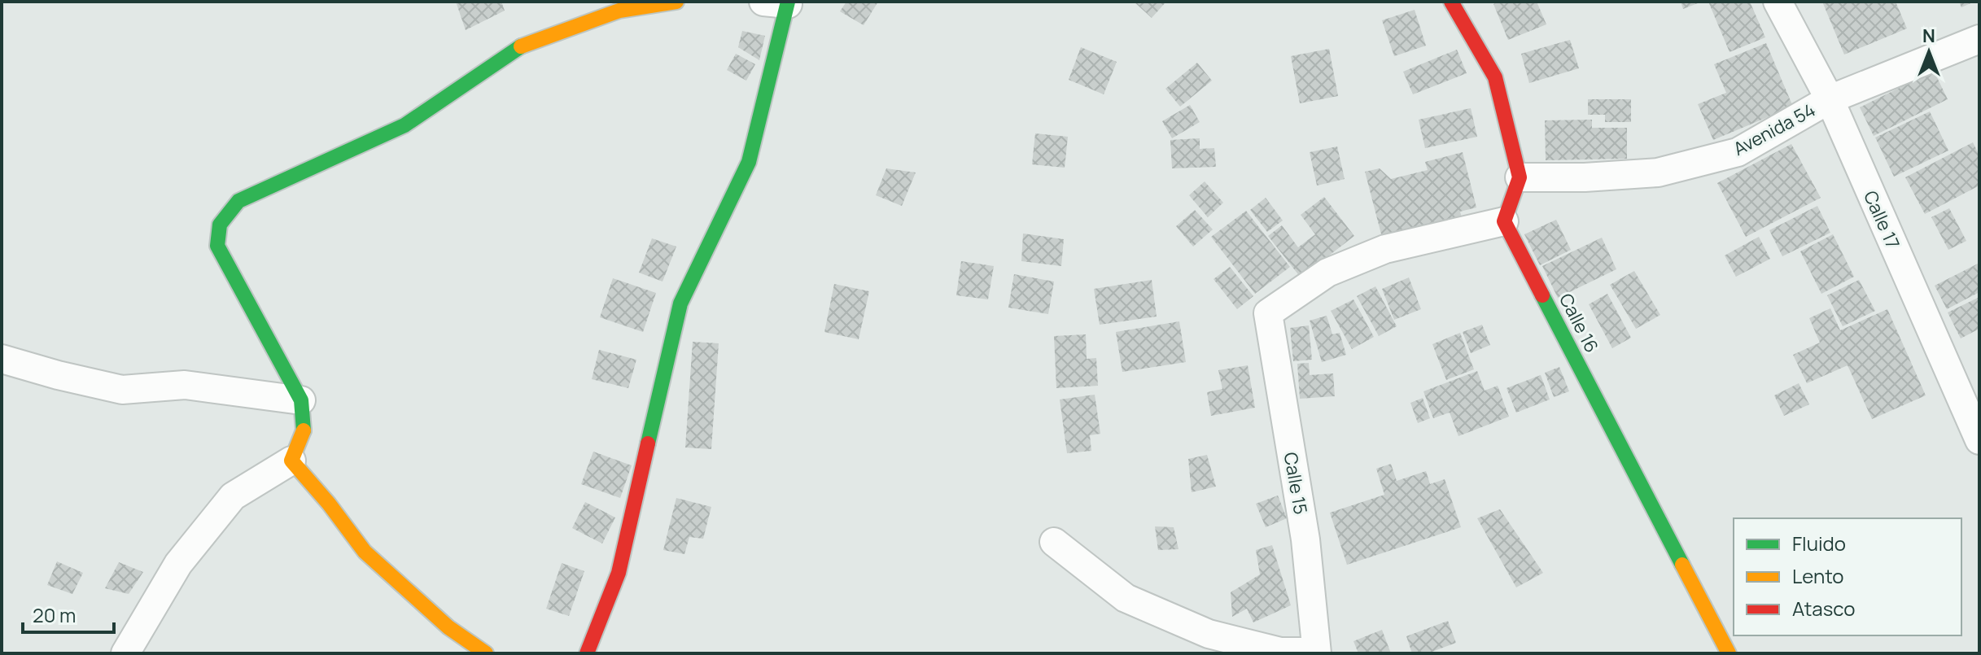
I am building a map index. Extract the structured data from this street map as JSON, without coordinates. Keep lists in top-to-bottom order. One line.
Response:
{"streets":{"street":["Avenida 54","Calle 17","Calle 16","Calle 15"]},"crossings":[["Avenida 54","Calle 17"],["Calle 16","Calle 15"]],"legend":["Fluido","Lento","Atasco"],"scale_bar":"20 m","north":"top"}
